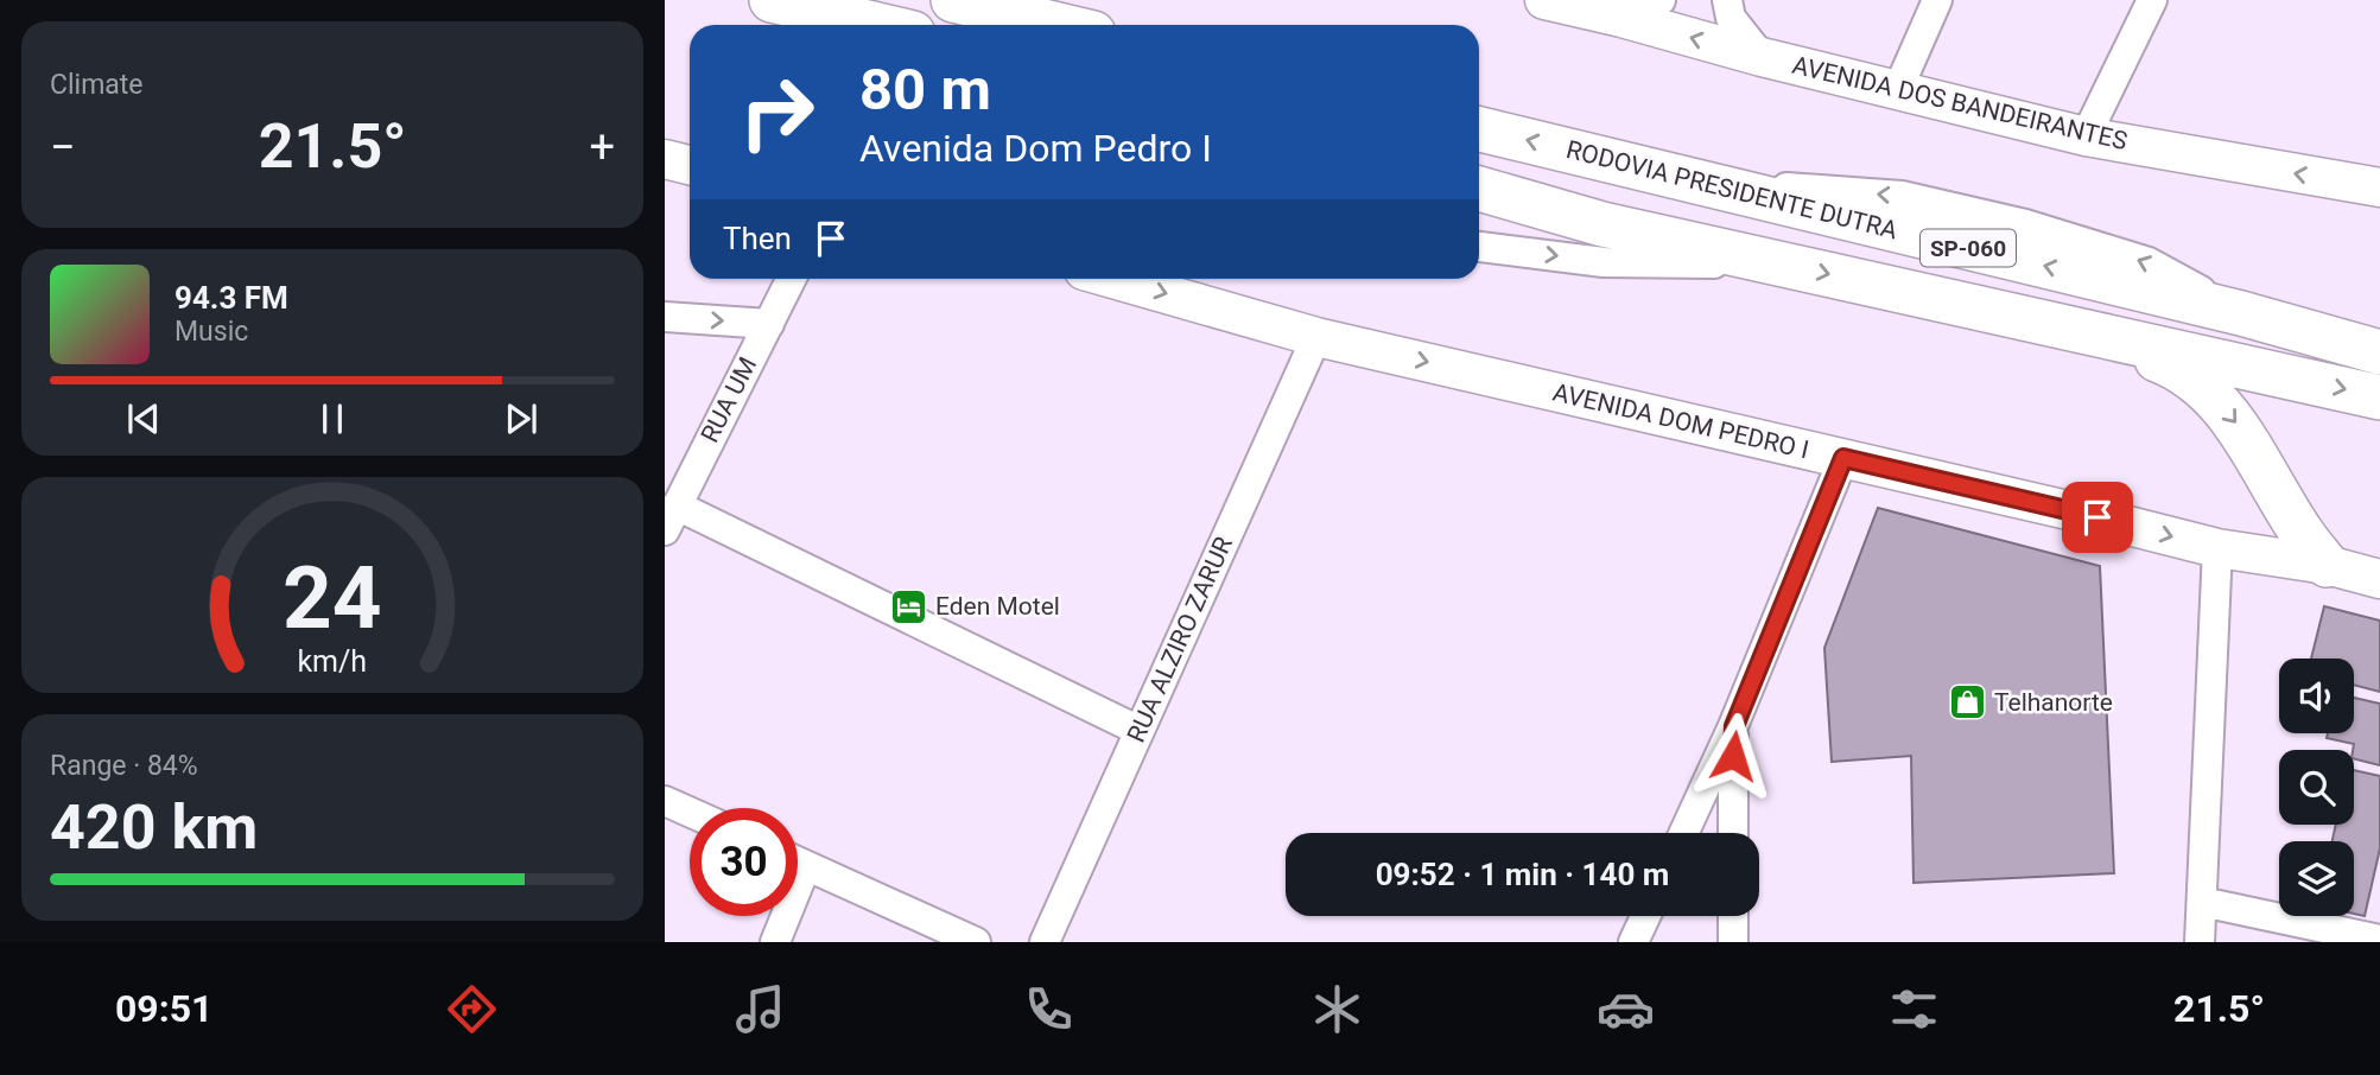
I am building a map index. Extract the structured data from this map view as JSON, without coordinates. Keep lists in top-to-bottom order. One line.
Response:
{"streets":{"highway":["RODOVIA PRESIDENTE DUTRA","SP-060"],"main road":["AVENIDA DOS BANDEIRANTES","AVENIDA DOM PEDRO I"],"street":["RUA UM","RUA ALZIRO ZARUR"]},"crossings":[["AVENIDA DOM PEDRO I","RUA ALZIRO ZARUR"]],"one_way":["AVENIDA DOS BANDEIRANTES","AVENIDA DOM PEDRO I"],"places":{"hotel":["Eden Motel"],"shop":["Telhanorte"]},"page":{"tile":["Climate",["Range · 84%","420 km"]],"turn":["80 m","Avenida Dom Pedro I"],"heat":["−","21.5°","+"],"then":"Then","song":["94.3 FM","Music"],"limit":"30","trip":"09:52 · 1 min · 140 m","tabs":["09:51","21.5°"],"gauge":["24","km/h"]}}
